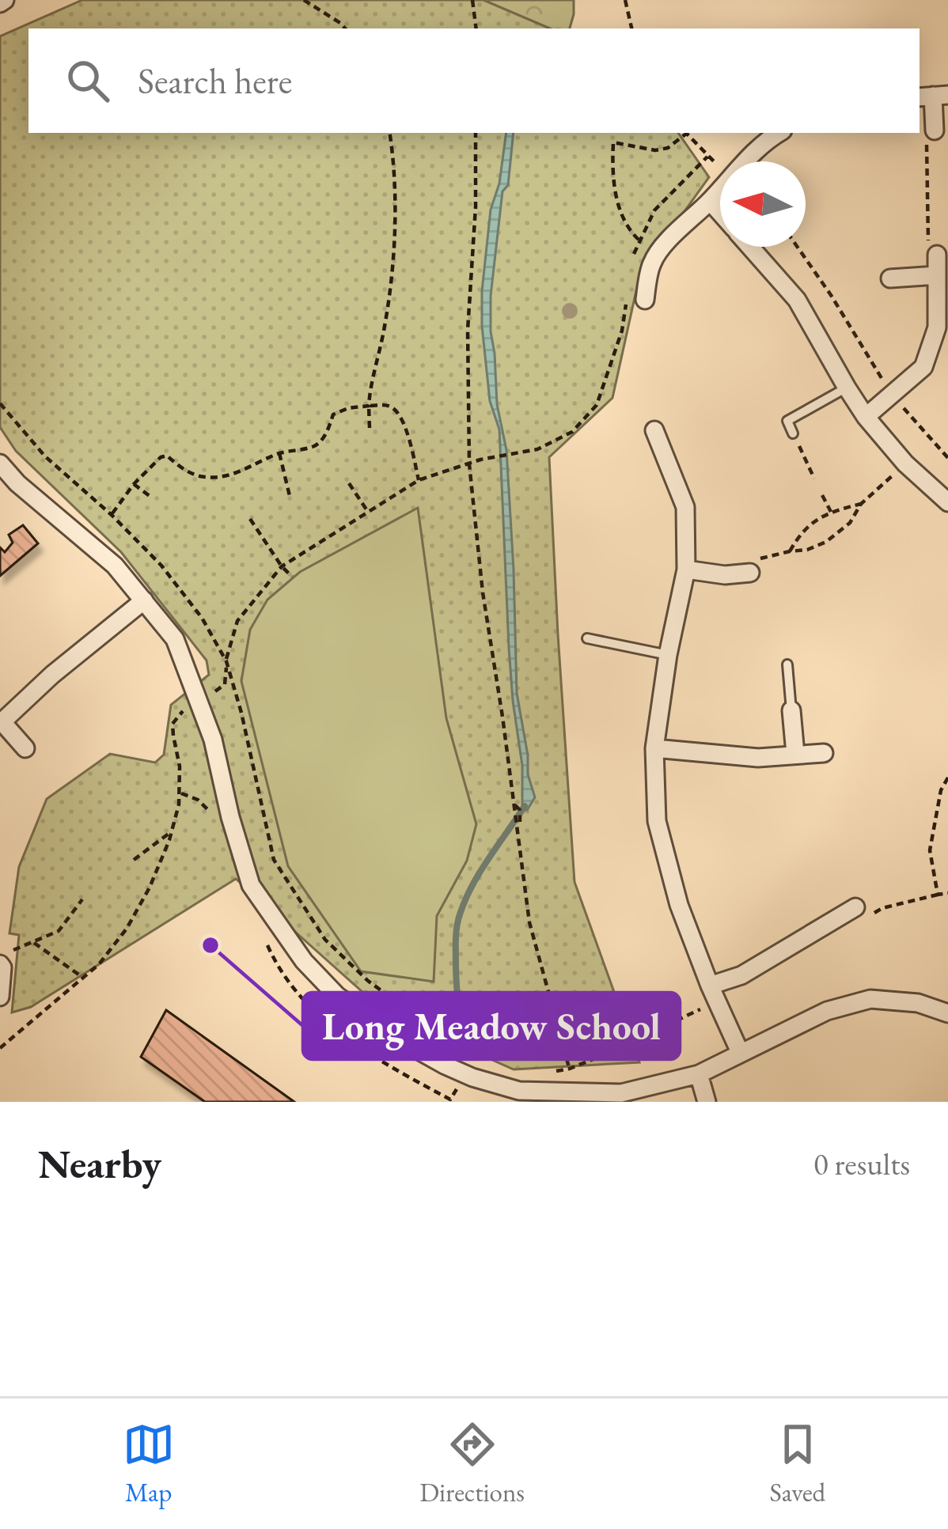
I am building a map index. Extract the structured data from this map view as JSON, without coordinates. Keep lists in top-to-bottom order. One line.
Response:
{"places":["Long Meadow School"],"north":"left","page":{"search":"Search here","heading":["Nearby","0 results"],"nav":["Map","Directions","Saved"]}}
